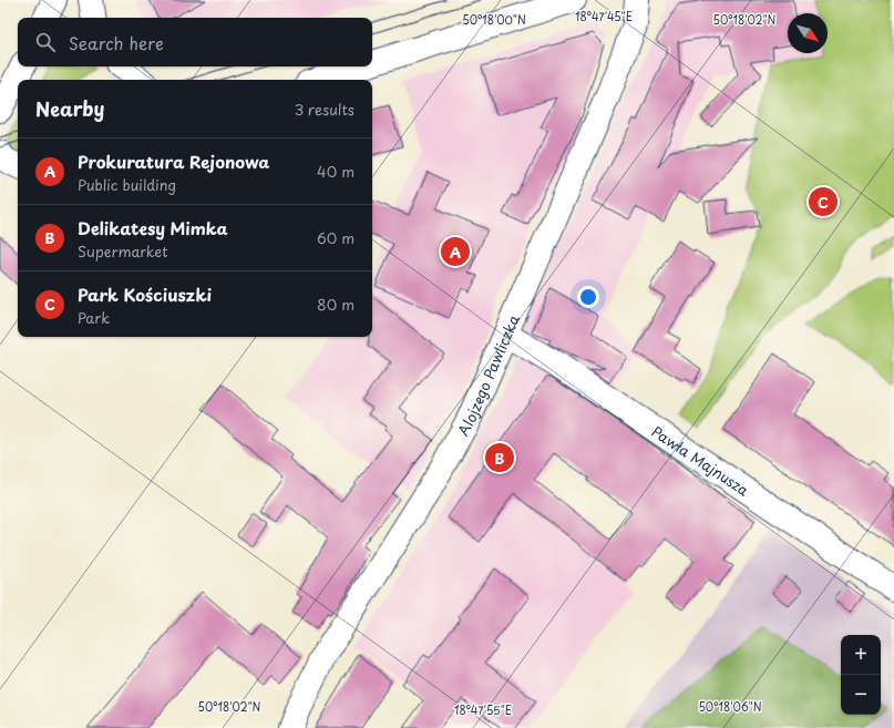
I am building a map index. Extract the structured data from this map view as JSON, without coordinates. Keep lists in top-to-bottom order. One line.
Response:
{"streets":{"street":["Alojzego Pawliczka","Pawła Majnusza"]},"crossings":[["Alojzego Pawliczka","Pawła Majnusza"]],"north":"bottom right","page":{"search":"Search here","heading":["Nearby","3 results"],"list":[{"mark":"A","name":"Prokuratura Rejonowa","note":"Public building","value":"40 m"},{"mark":"B","name":"Delikatesy Mimka","note":"Supermarket","value":"60 m"},{"mark":"C","name":"Park Kościuszki","note":"Park","value":"80 m"}],"pins":["C","A","B"],"map_buttons":["+","−"]},"coordinates":["18°47'45\"E","50°18'00\"N","50°18'02\"N","50°18'06\"N","18°47'55\"E"]}
